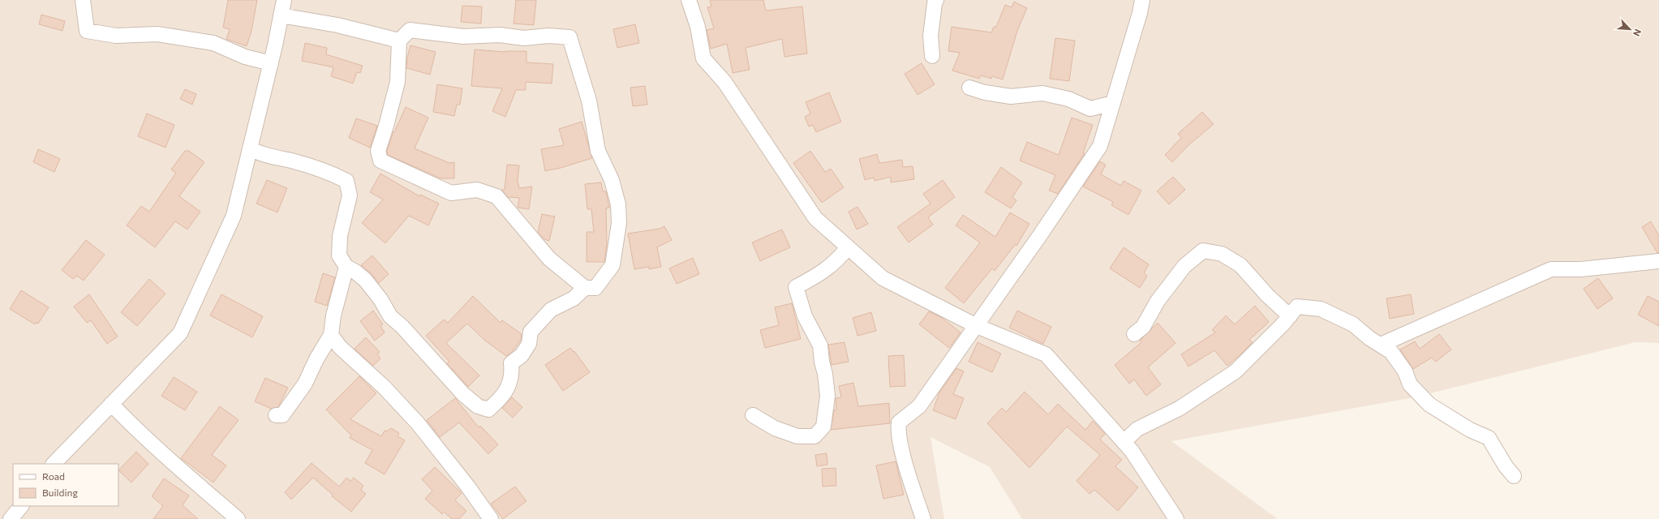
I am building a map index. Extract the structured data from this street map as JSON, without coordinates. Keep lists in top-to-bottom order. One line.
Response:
{"legend":["Road","Building"],"north":"bottom right"}
